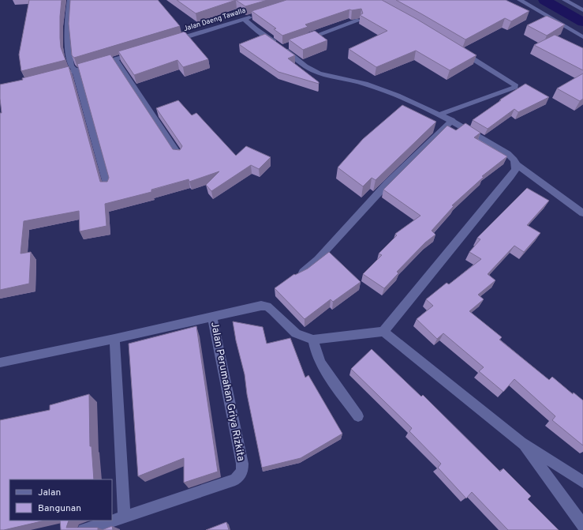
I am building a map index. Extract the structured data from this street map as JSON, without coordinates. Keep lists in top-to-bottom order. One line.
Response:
{"streets":{"street":["Jalan Daeng Tawalla","Jalan Perumahan Griya Rizkita"]},"legend":["Jalan","Bangunan"]}
